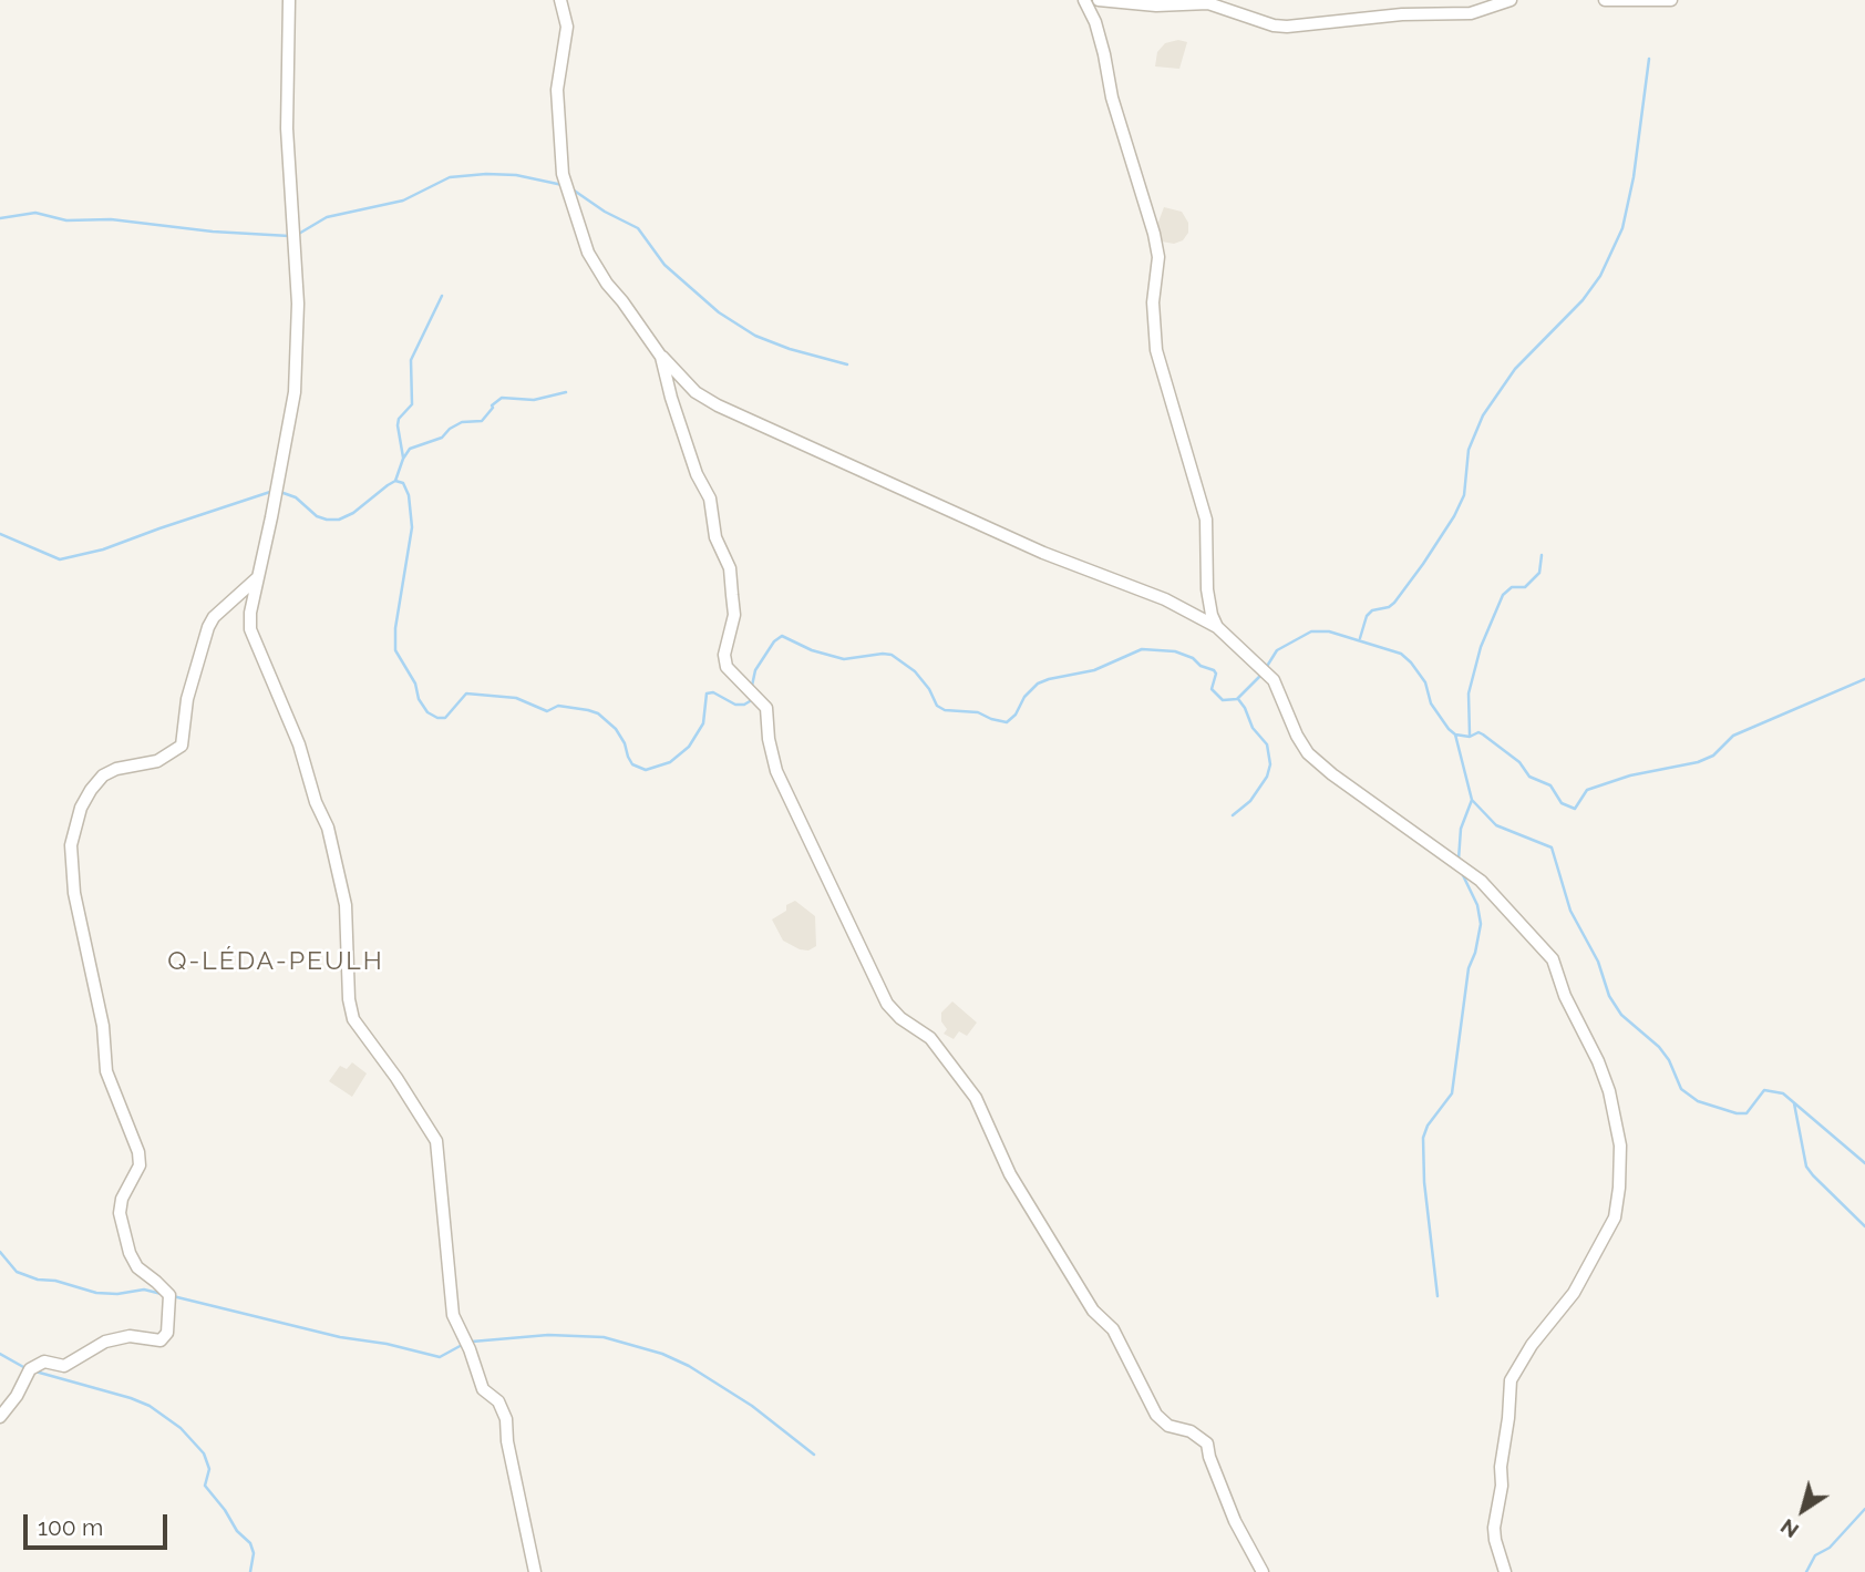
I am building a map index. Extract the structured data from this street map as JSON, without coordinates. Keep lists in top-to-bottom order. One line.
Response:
{"districts":["Q-LÉDA-PEULH"],"scale_bar":"100 m","north":"bottom left"}
